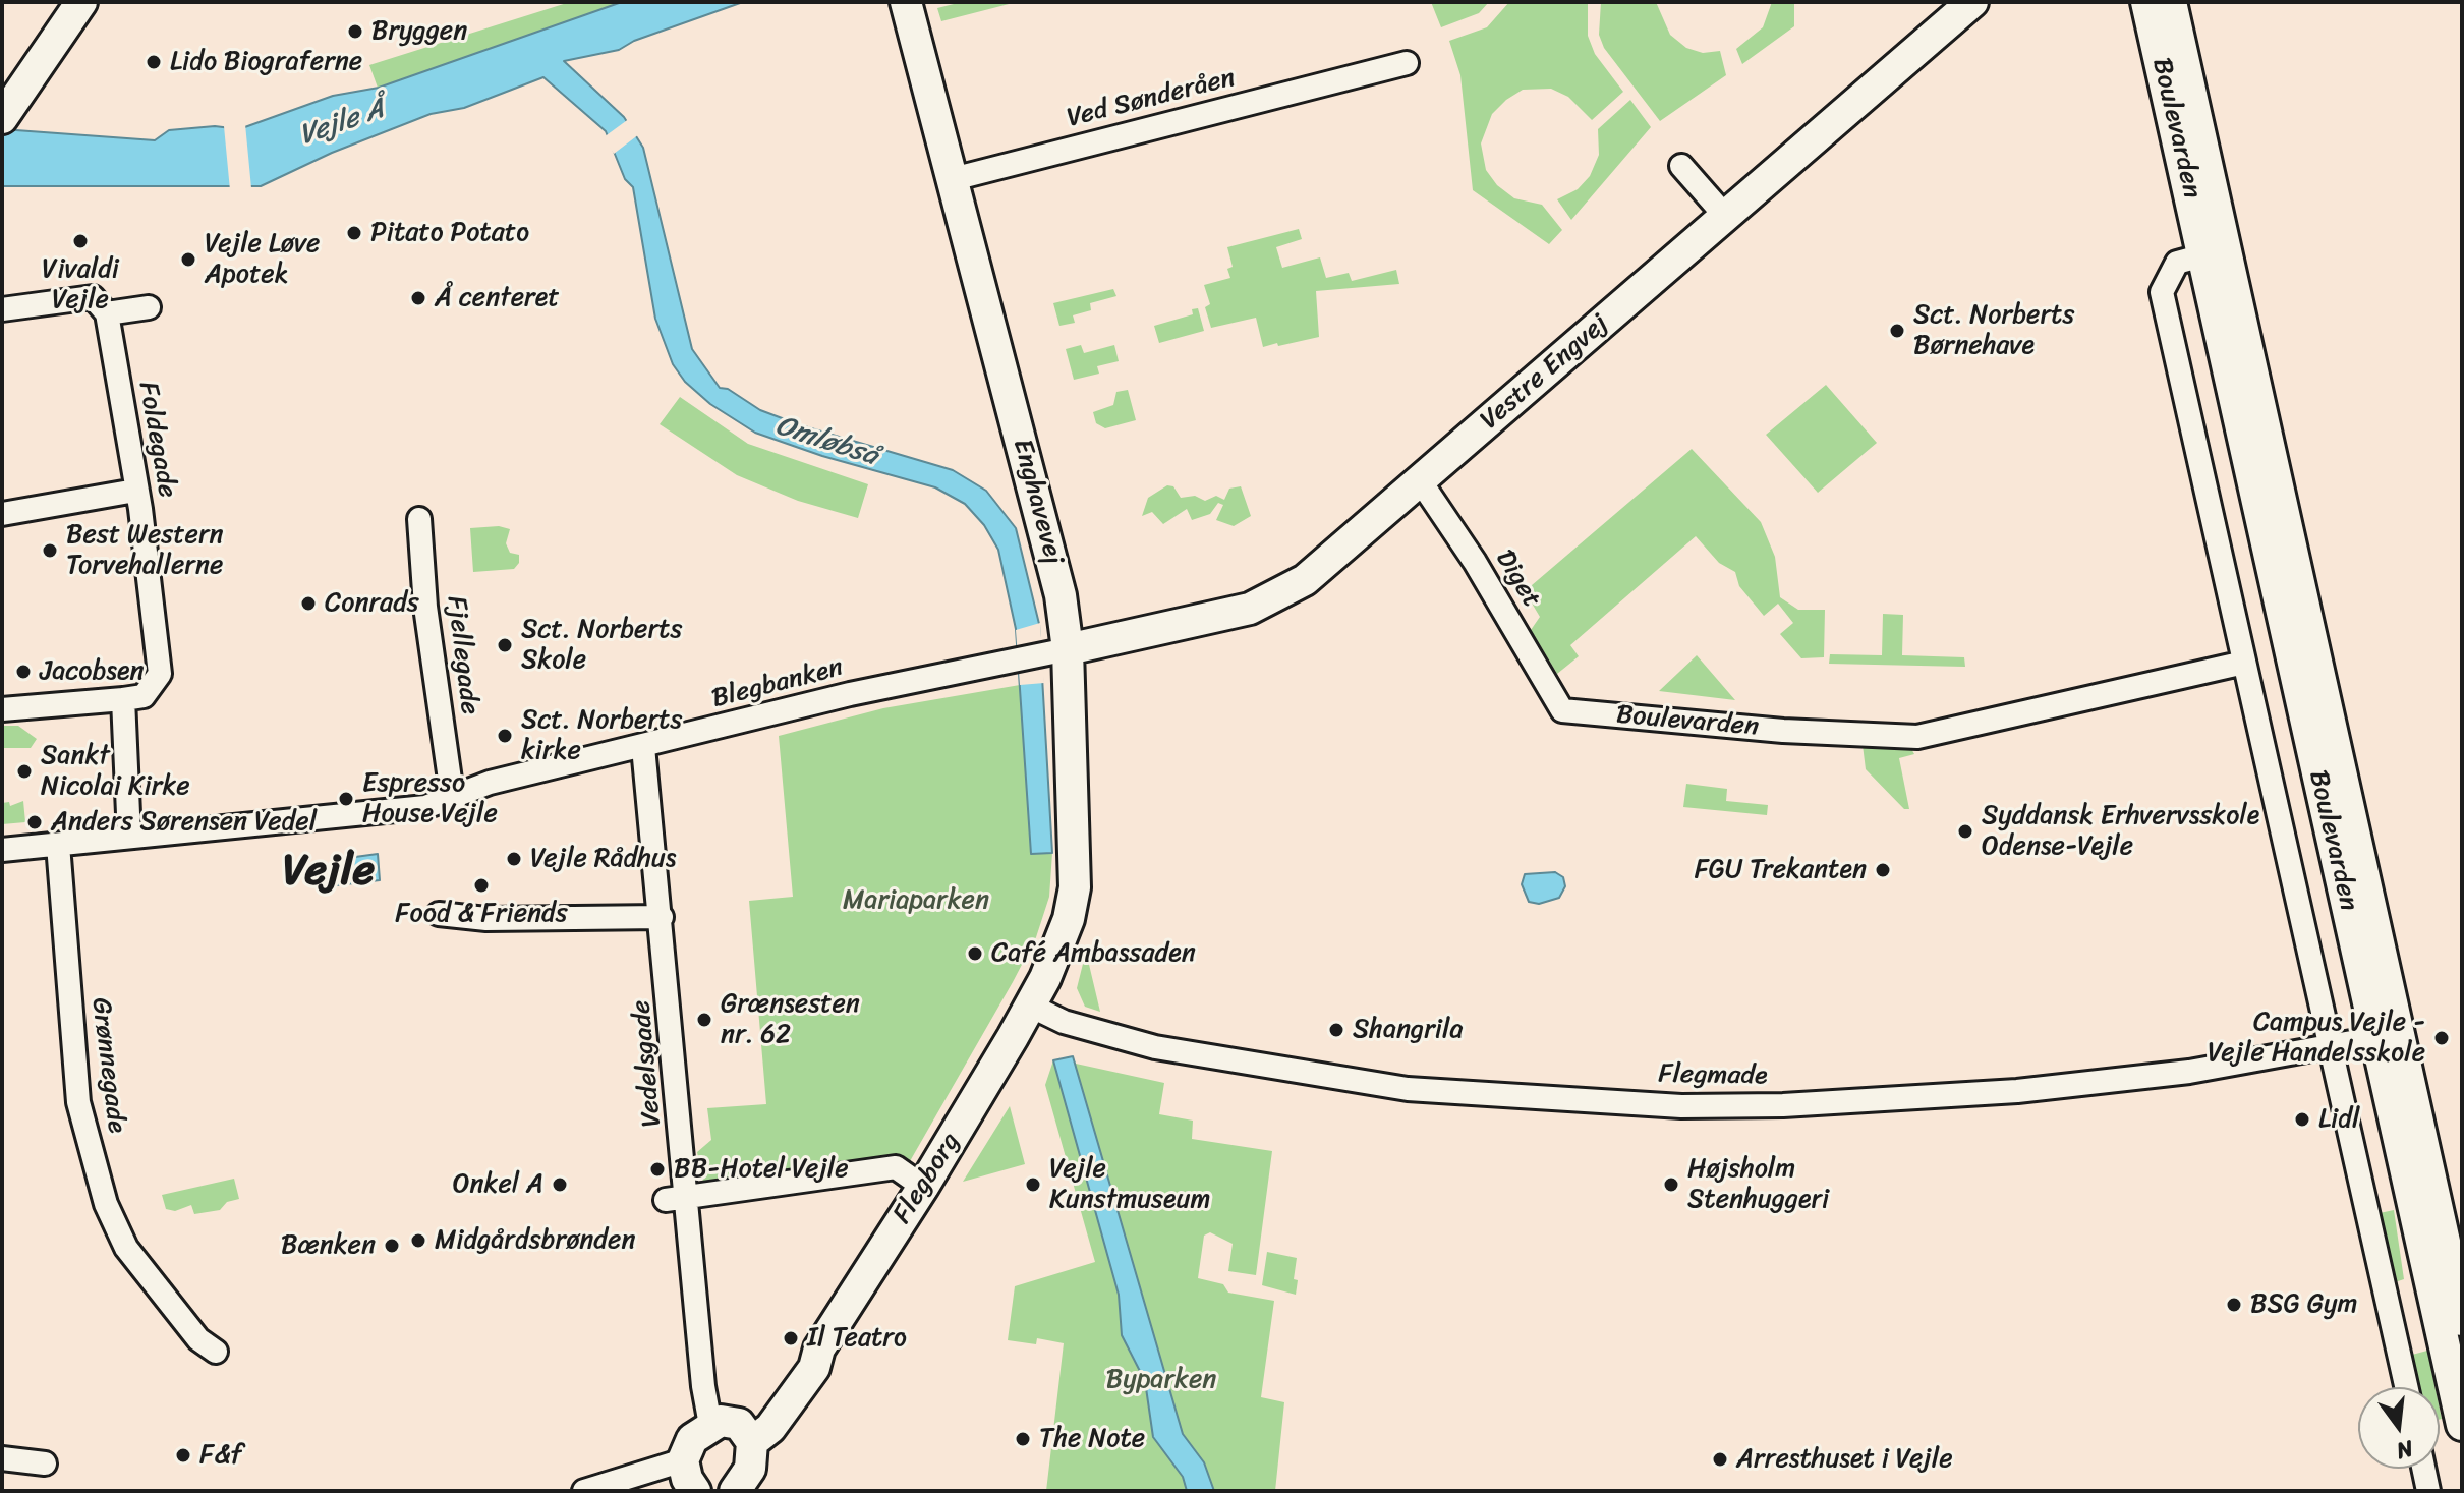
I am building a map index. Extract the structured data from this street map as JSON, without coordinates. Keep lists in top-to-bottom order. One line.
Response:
{"streets":{"main road":["Boulevarden","Vestre Engvej","Enghavevej","Flegborg"],"street":["Ved Sønderåen","Foldegade","Diget","Fjellegade","Blegbanken","Vedelsgade","Grønnegade","Flegmade"]},"crossings":[["Ved Sønderåen","Enghavevej"],["Boulevarden","Diget"],["Boulevarden","Flegmade"],["Vestre Engvej","Enghavevej"],["Vestre Engvej","Diget"],["Vestre Engvej","Blegbanken"],["Enghavevej","Blegbanken"],["Enghavevej","Flegmade"],["Enghavevej","Flegborg"],["Fjellegade","Blegbanken"],["Blegbanken","Vedelsgade"],["Blegbanken","Grønnegade"],["Vedelsgade","Flegborg"],["Flegmade","Flegborg"]],"districts":["Vejle"],"water":["Vejle Å","Omløbså"],"parks":["Mariaparken","Byparken"],"places":["Bryggen","Lido Biograferne","Pitato Potato","Vivaldi Vejle","Vejle Løve Apotek","Å centeret","Sct. Norberts Børnehave","Best Western Torvehallerne","Conrads","Sct. Norberts Skole","Jacobsen","Sct. Norberts kirke","Sankt Nicolai Kirke","Espresso House Vejle","Anders Sørensen Vedel","Syddansk Erhvervsskole Odense-Vejle","Vejle Rådhus","FGU Trekanten","Food & Friends","Café Ambassaden","Grænsesten nr. 62","Shangrila","Campus Vejle - Vejle Handelsskole","Lidl","BB-Hotel Vejle","Onkel A","Vejle Kunstmuseum","Højsholm Stenhuggeri","Midgårdsbrønden","Bænken","BSG Gym","Il Teatro","The Note","F&f","Arresthuset i Vejle"],"north":"bottom"}
